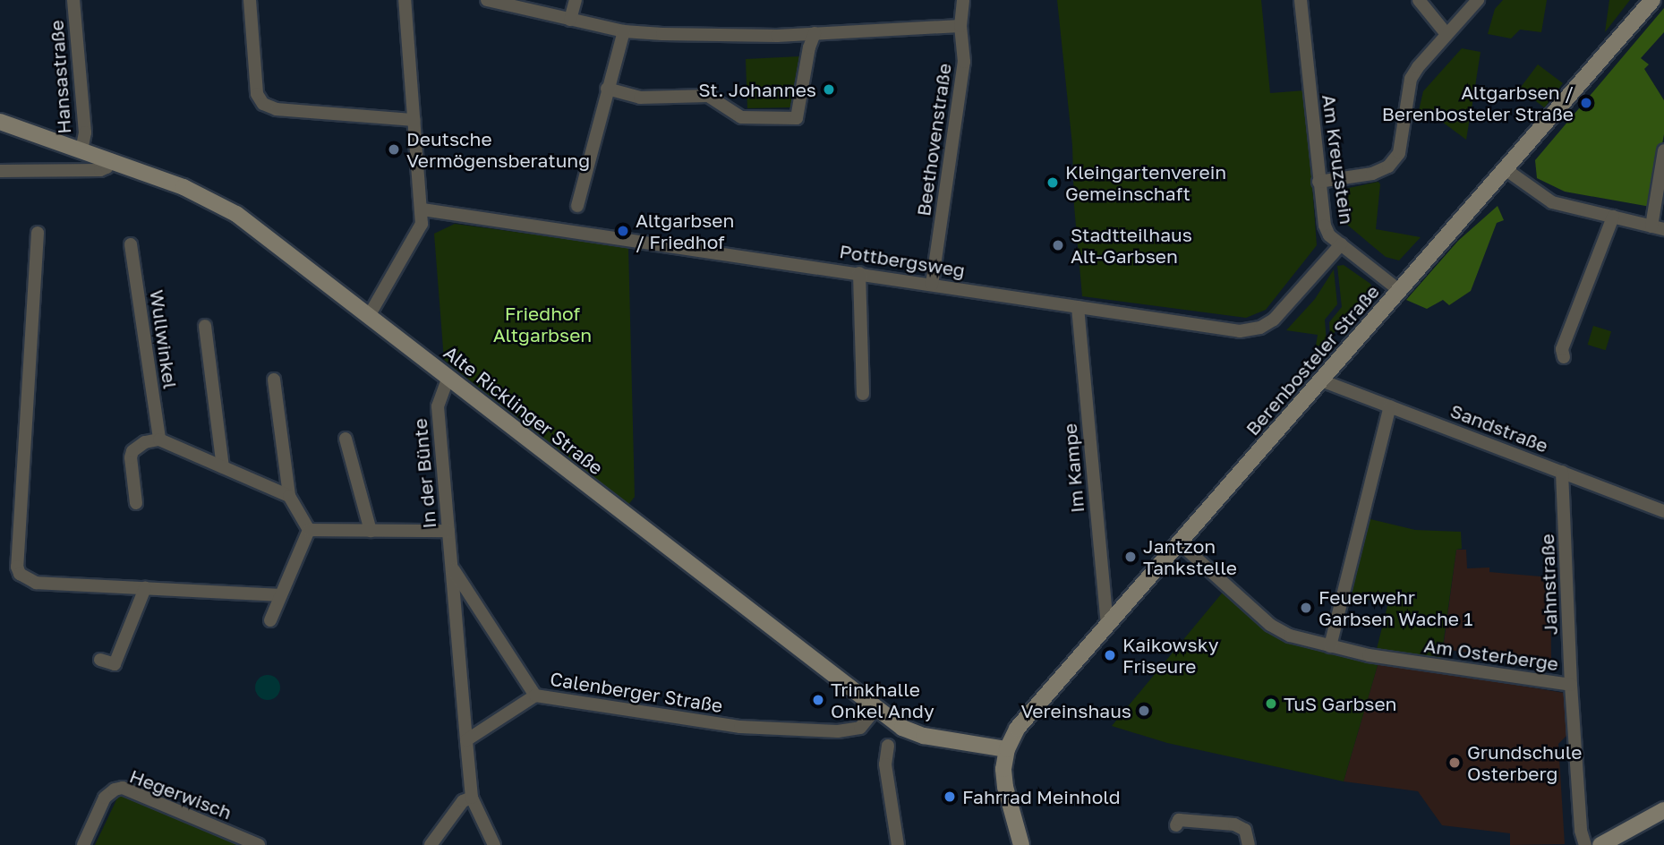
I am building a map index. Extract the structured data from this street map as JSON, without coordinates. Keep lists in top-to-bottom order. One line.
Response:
{"streets":{"main road":["Berenbosteler Straße","Alte Ricklinger Straße"],"street":["Hansastraße","Beethovenstraße","Am Kreuzstein","Pottbergsweg","Wullwinkel","Sandstraße","Im Kampe","In der Bünte","Jahnstraße","Am Osterberge","Calenberger Straße","Hegerwisch"]},"crossings":[["Hansastraße","Alte Ricklinger Straße"],["Beethovenstraße","Pottbergsweg"],["Am Kreuzstein","Pottbergsweg"],["Am Kreuzstein","Berenbosteler Straße"],["Pottbergsweg","Im Kampe"],["Berenbosteler Straße","Alte Ricklinger Straße"],["Berenbosteler Straße","Sandstraße"],["Berenbosteler Straße","Im Kampe"],["Berenbosteler Straße","Am Osterberge"],["Alte Ricklinger Straße","In der Bünte"],["Alte Ricklinger Straße","Calenberger Straße"],["Sandstraße","Jahnstraße"],["In der Bünte","Calenberger Straße"],["Jahnstraße","Am Osterberge"]],"parks":["Friedhof Altgarbsen"],"places":["St. Johannes","Altgarbsen / Berenbosteler Straße","Deutsche Vermögensberatung","Kleingartenverein Gemeinschaft","Altgarbsen / Friedhof","Stadtteilhaus Alt-Garbsen","Jantzon Tankstelle","Feuerwehr Garbsen Wache 1","Kaikowsky Friseure","Trinkhalle Onkel Andy","TuS Garbsen","Vereinshaus","Grundschule Osterberg","Fahrrad Meinhold"]}
